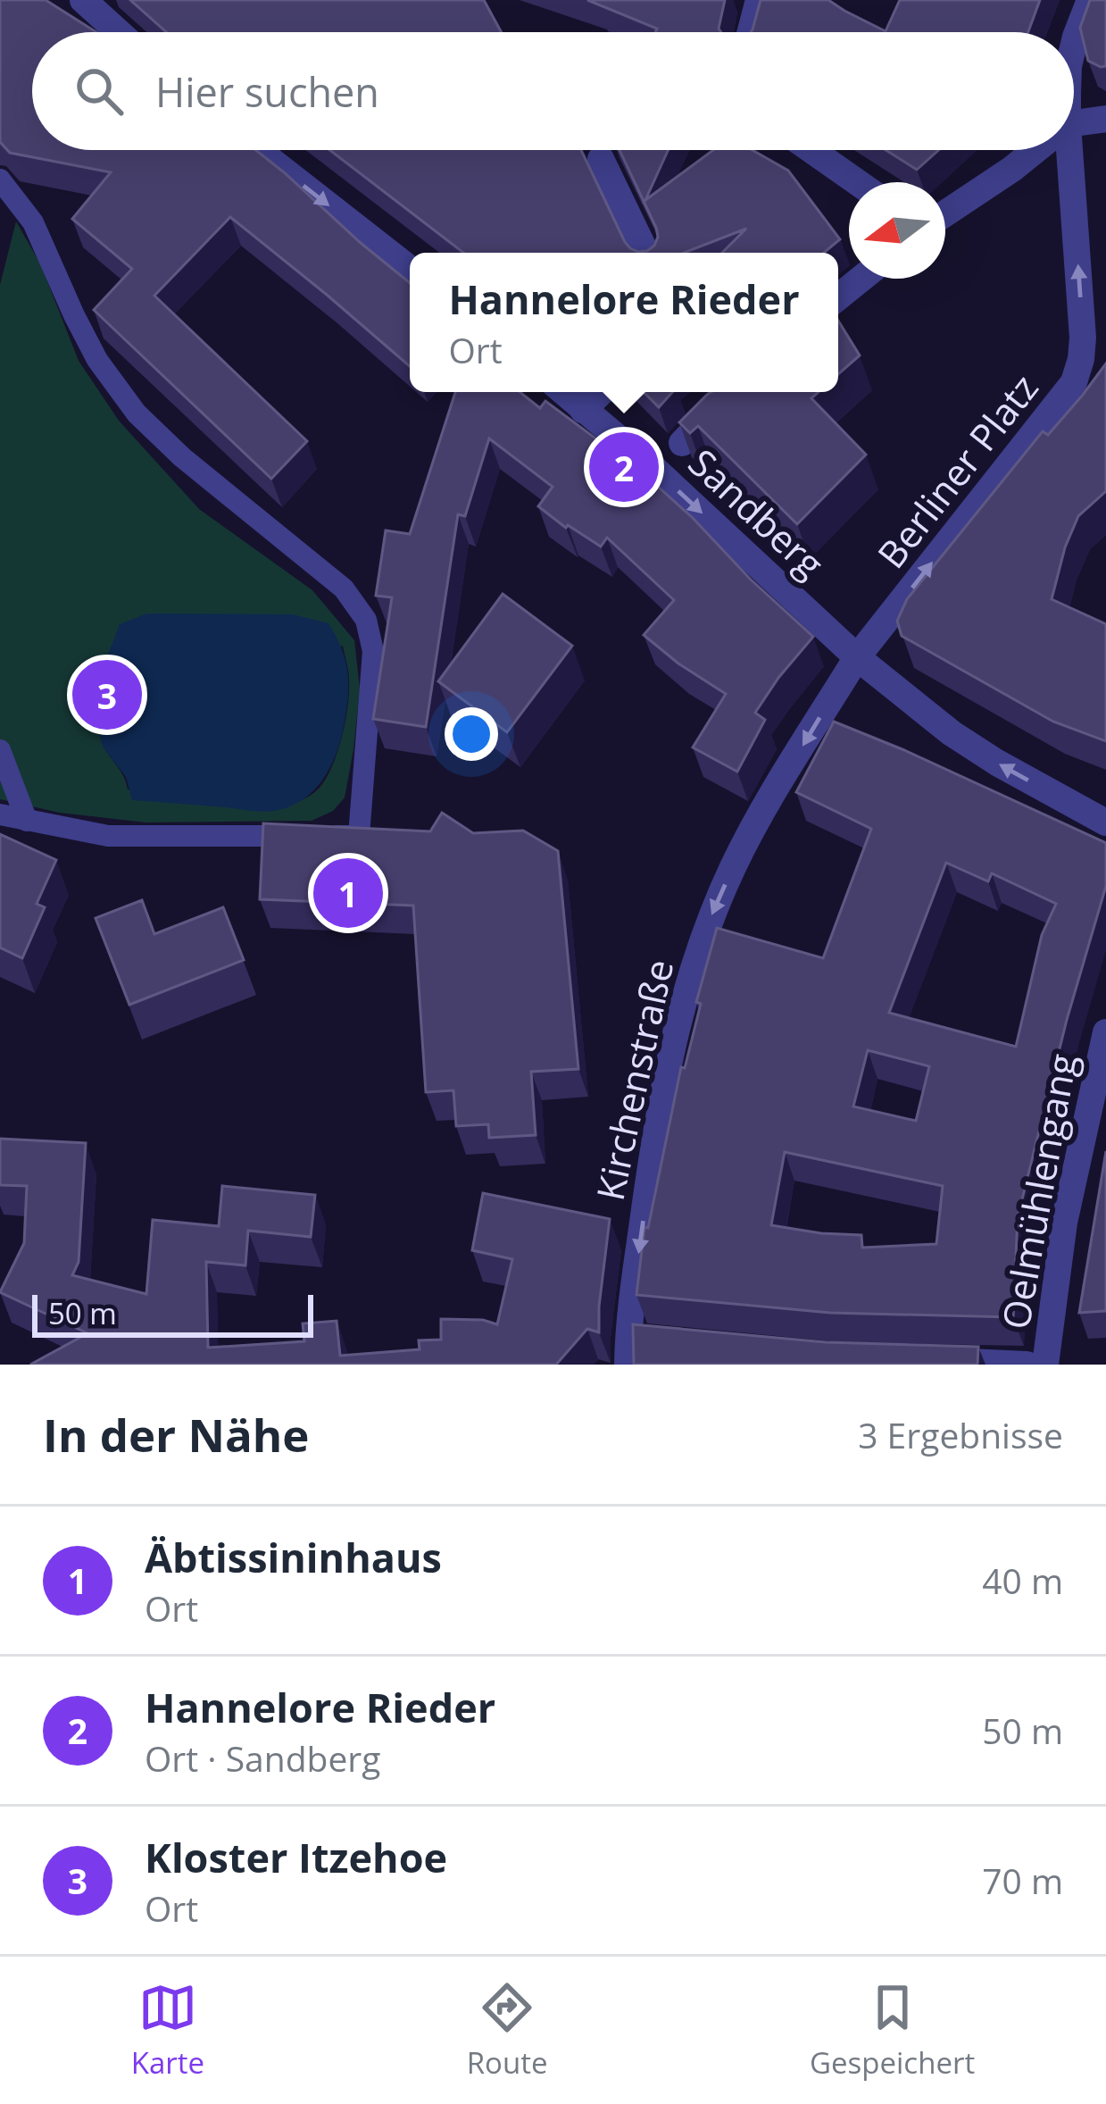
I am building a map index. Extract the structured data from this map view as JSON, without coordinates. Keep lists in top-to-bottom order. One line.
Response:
{"streets":{"street":["Berliner Platz","Sandberg","Kirchenstraße","Oelmühlengang"]},"crossings":[["Berliner Platz","Sandberg"],["Berliner Platz","Kirchenstraße"],["Sandberg","Kirchenstraße"]],"one_way":["Berliner Platz","Kirchenstraße"],"scale_bar":"50 m","north":"left","page":{"search":"Hier suchen","popup":["Hannelore Rieder","Ort"],"pins":["2","3","1"],"scale":"50 m","heading":["In der Nähe","3 Ergebnisse"],"list":[{"mark":"1","name":"Äbtissininhaus","note":"Ort","value":"40 m"},{"mark":"2","name":"Hannelore Rieder","note":"Ort · Sandberg","value":"50 m"},{"mark":"3","name":"Kloster Itzehoe","note":"Ort","value":"70 m"}],"nav":["Karte","Route","Gespeichert"]}}
